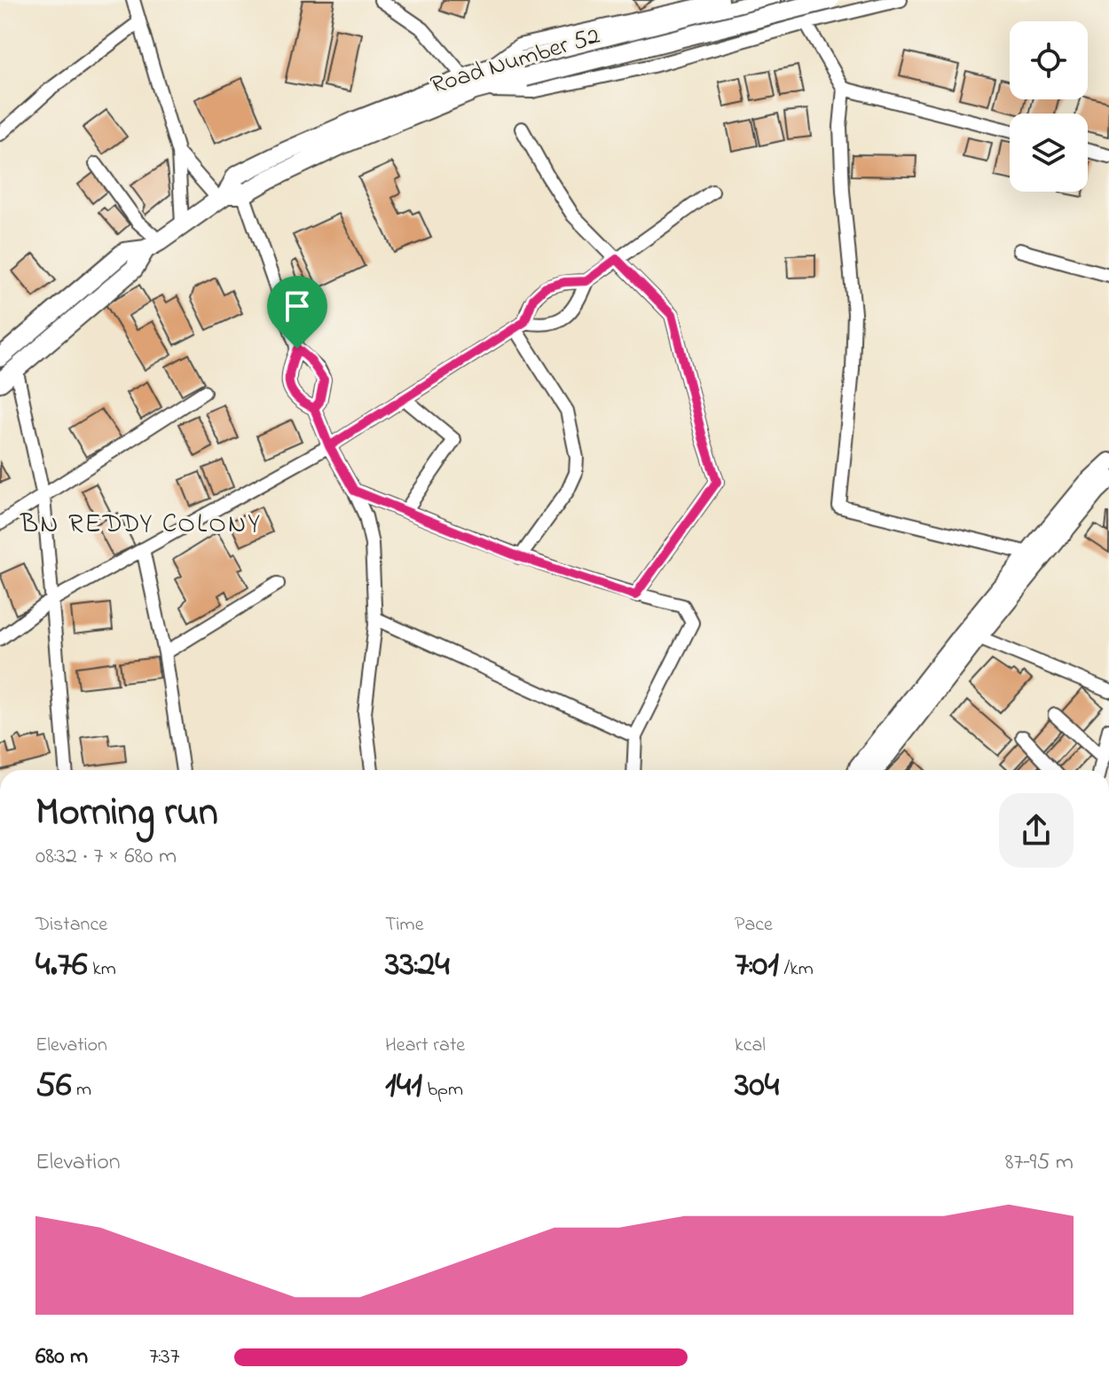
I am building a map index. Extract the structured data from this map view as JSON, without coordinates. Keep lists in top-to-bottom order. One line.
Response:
{"streets":{"main road":["Road Number 52"]},"districts":["BN REDDY COLONY"],"page":{"heading":["Morning run","08:32 · 7 × 680 m"],"stats":[["Distance","4.76 km"],["Time","33:24"],["Pace","7:01 /km"],["Elevation","56 m"],["Heart rate","141 bpm"],["kcal","304"]],"chart":["Elevation","87–95 m"],"list":[{"name":"680 m","note":"7:37"}]}}
